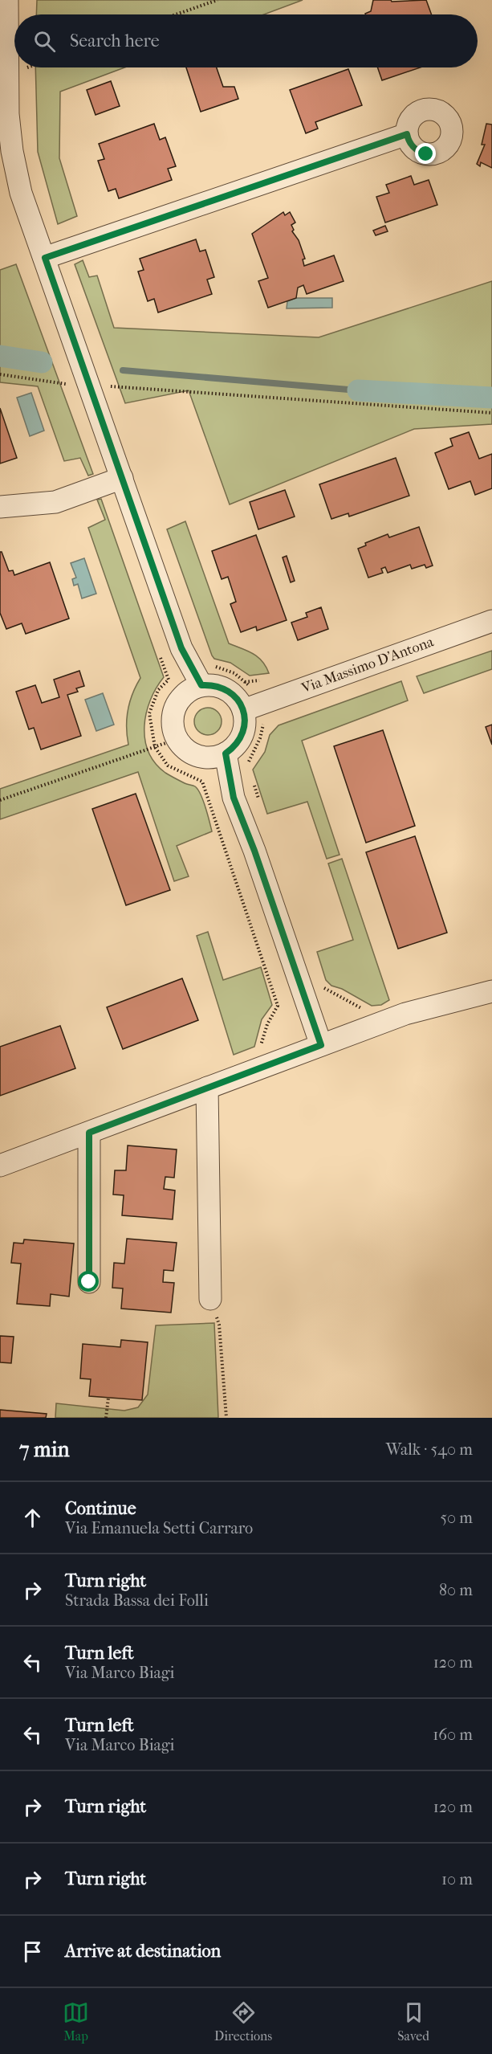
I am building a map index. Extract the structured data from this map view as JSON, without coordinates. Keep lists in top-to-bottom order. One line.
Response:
{"streets":{"street":["Via Massimo D'Antona"]},"page":{"search":"Search here","heading":["7 min","Walk · 540 m"],"list":[["Continue","Via Emanuela Setti Carraro","50 m"],["Turn right","Strada Bassa dei Folli","80 m"],["Turn left","Via Marco Biagi","120 m"],["Turn left","Via Marco Biagi","160 m"],["Turn right","120 m"],["Turn right","10 m"],"Arrive at destination"],"nav":["Map","Directions","Saved"]}}
